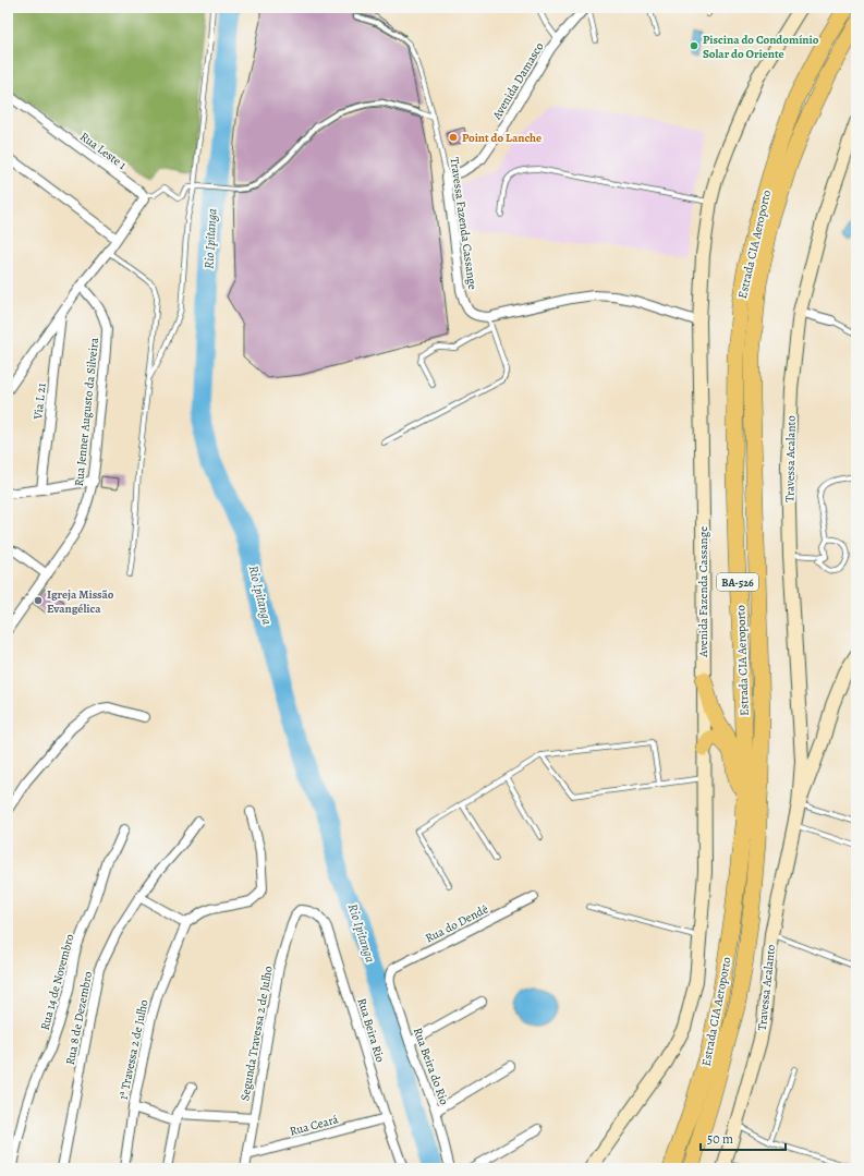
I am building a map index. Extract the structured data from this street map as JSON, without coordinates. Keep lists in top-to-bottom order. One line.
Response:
{"streets":{"highway":["Estrada CIA Aeroporto","BA-526"],"main road":["Travessa Acalanto","Avenida Fazenda Cassange"],"street":["Avenida Damasco","Rua Leste 1","Travessa Fazenda Cassange","Via L 21","Rua Jenner Augusto da Silveira","Rua do Dendê","Rua 14 de Novembro","Rua 8 de Dezembro","Rua Beira Rio","Segunda Travessa 2 de Julho","1ª Travessa 2 de Julho","Rua Beira do Rio","Rua Ceará"]},"crossings":[["Avenida Damasco","Travessa Fazenda Cassange"],["Rua do Dendê","Rua Beira do Rio"],["Rua Beira Rio","Segunda Travessa 2 de Julho"],["Rua Beira Rio","Rua Ceará"],["Segunda Travessa 2 de Julho","Rua Ceará"]],"water":["Rio Ipitanga"],"places":["Piscina do Condomínio Solar do Oriente","Point do Lanche","Igreja Missão Evangélica"],"scale_bar":"50 m"}
